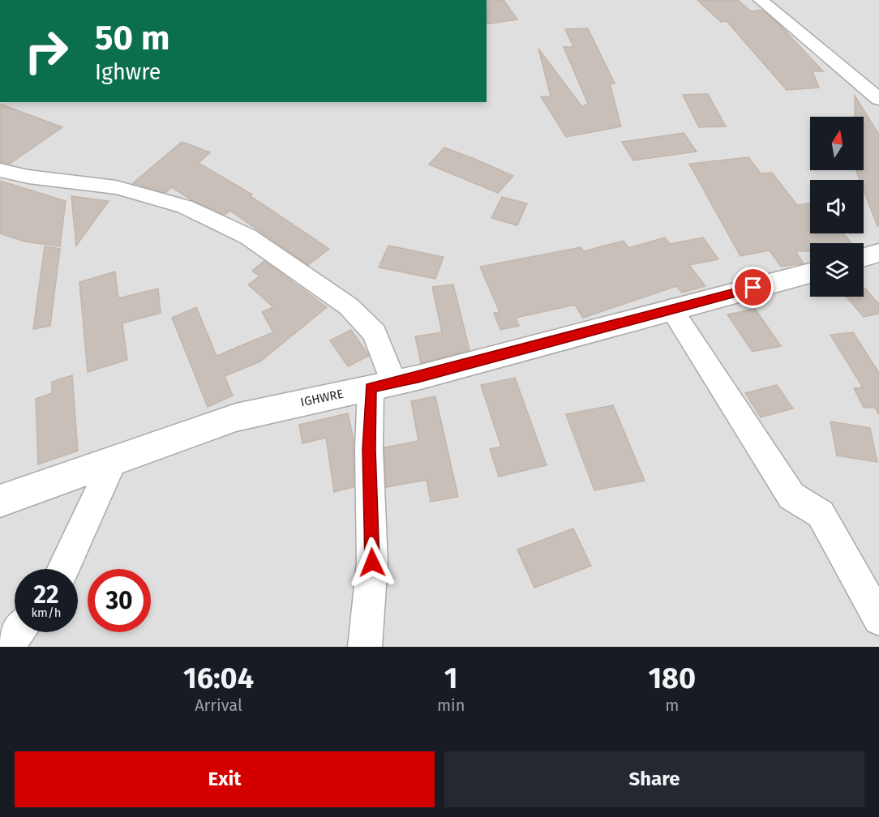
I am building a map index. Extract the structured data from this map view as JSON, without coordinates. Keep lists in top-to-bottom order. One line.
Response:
{"streets":{"street":["IGHWRE"]},"north":"top","page":{"turn":["50 m","Ighwre"],"speed":"22 km/h","limit":"30","eta":["16:04","Arrival","1","min","180","m"],"buttons":["Exit","Share"]}}
